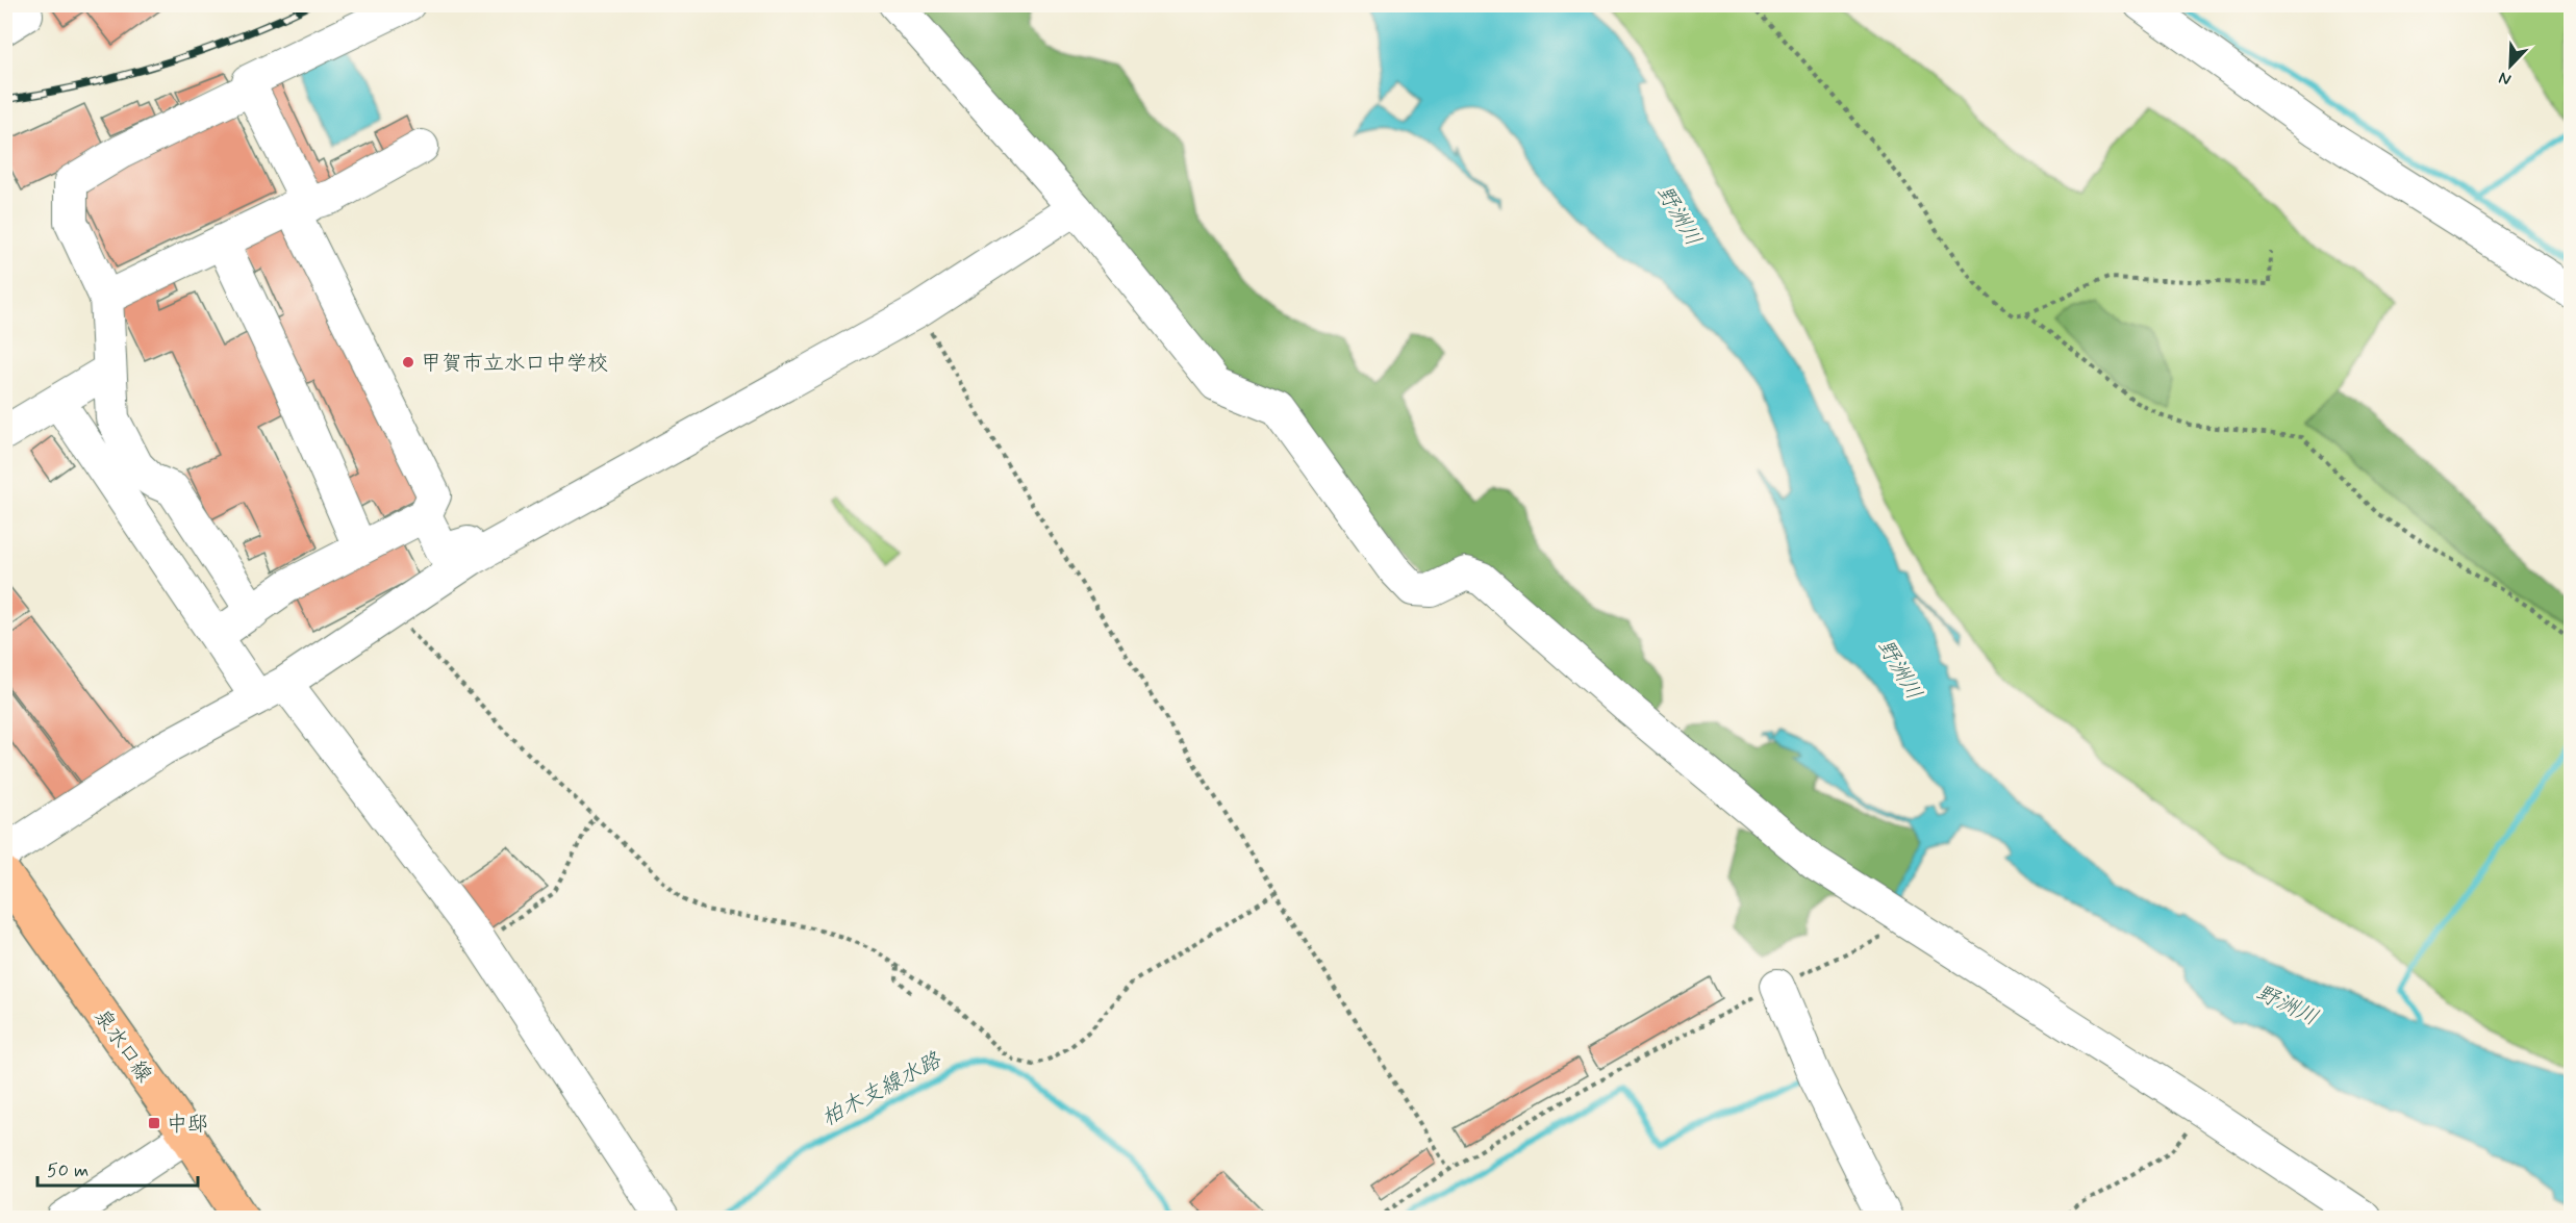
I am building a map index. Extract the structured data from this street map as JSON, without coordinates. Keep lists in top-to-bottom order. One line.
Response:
{"streets":{"main road":["泉水口線"]},"water":["野洲川","柏木支線水路"],"places":{"other":["甲賀市立水口中学校"],"transit":["中邸"]},"scale_bar":"50 m","north":"bottom left"}
